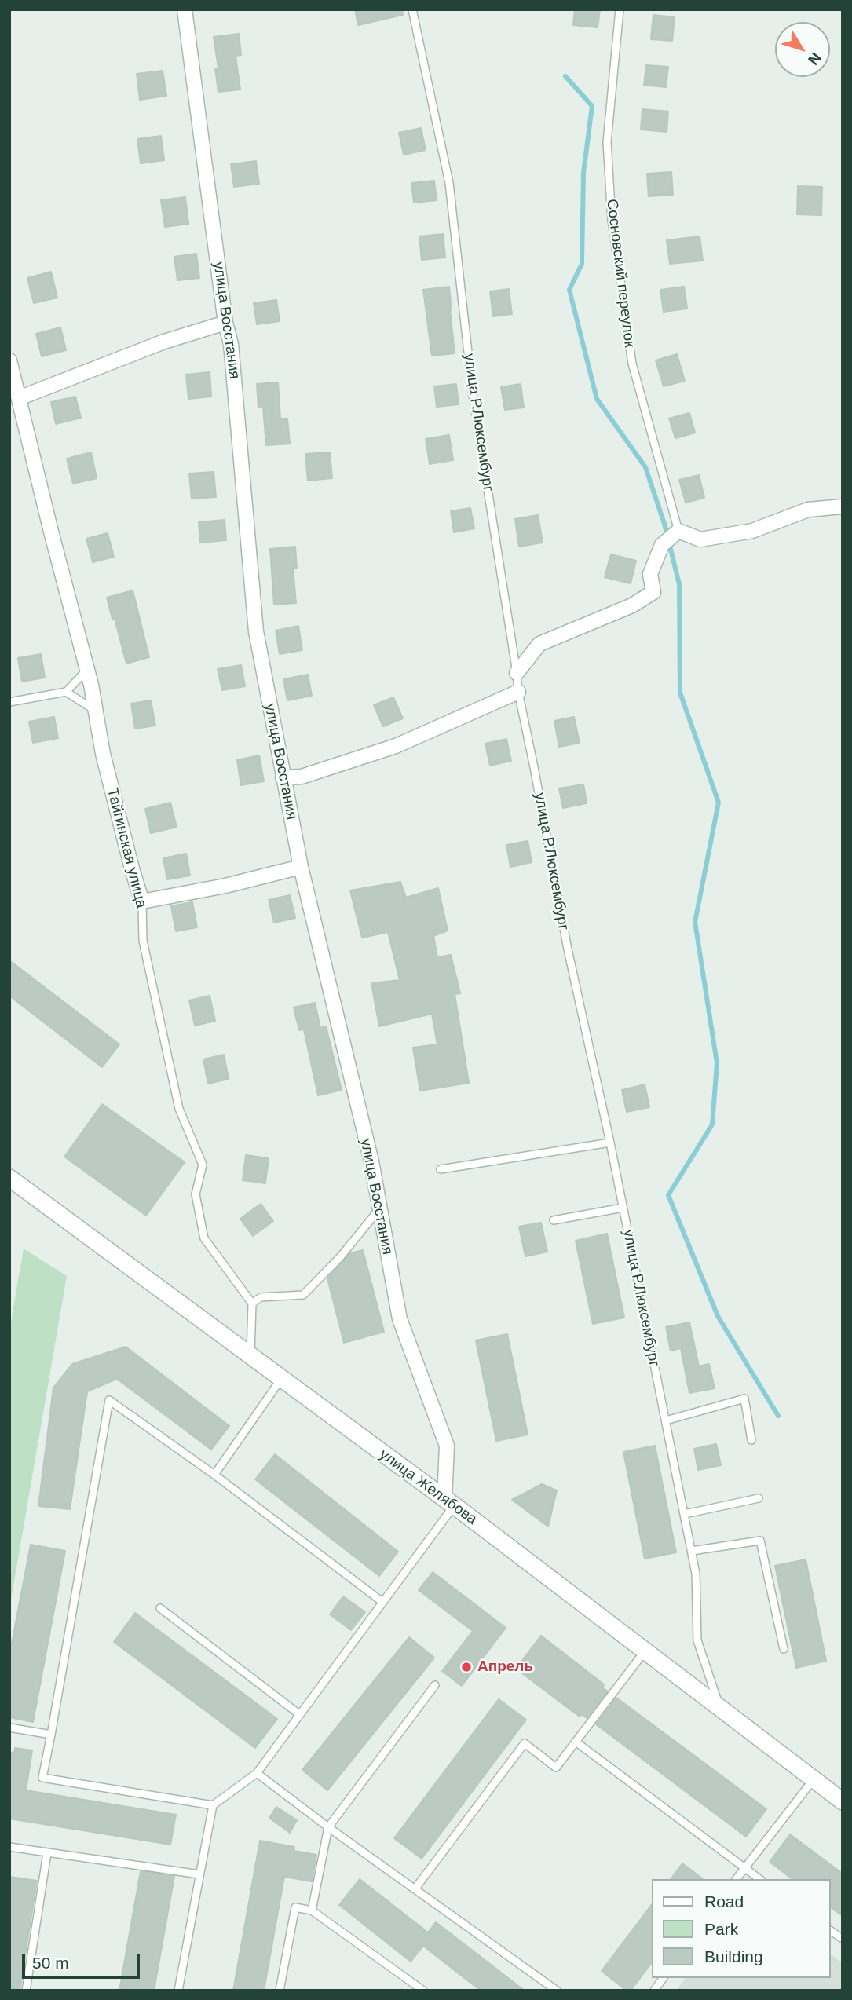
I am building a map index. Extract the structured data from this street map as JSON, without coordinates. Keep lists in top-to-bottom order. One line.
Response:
{"streets":{"street":["улица Восстания","Тайгинская улица","улица Желябова"],"lane":["Сосновский переулок","улица Р.Люксембург"]},"crossings":[["улица Восстания","улица Желябова"],["улица Р.Люксембург","улица Желябова"]],"places":["Апрель"],"legend":["Road","Park","Building"],"scale_bar":"50 m","north":"bottom right"}
